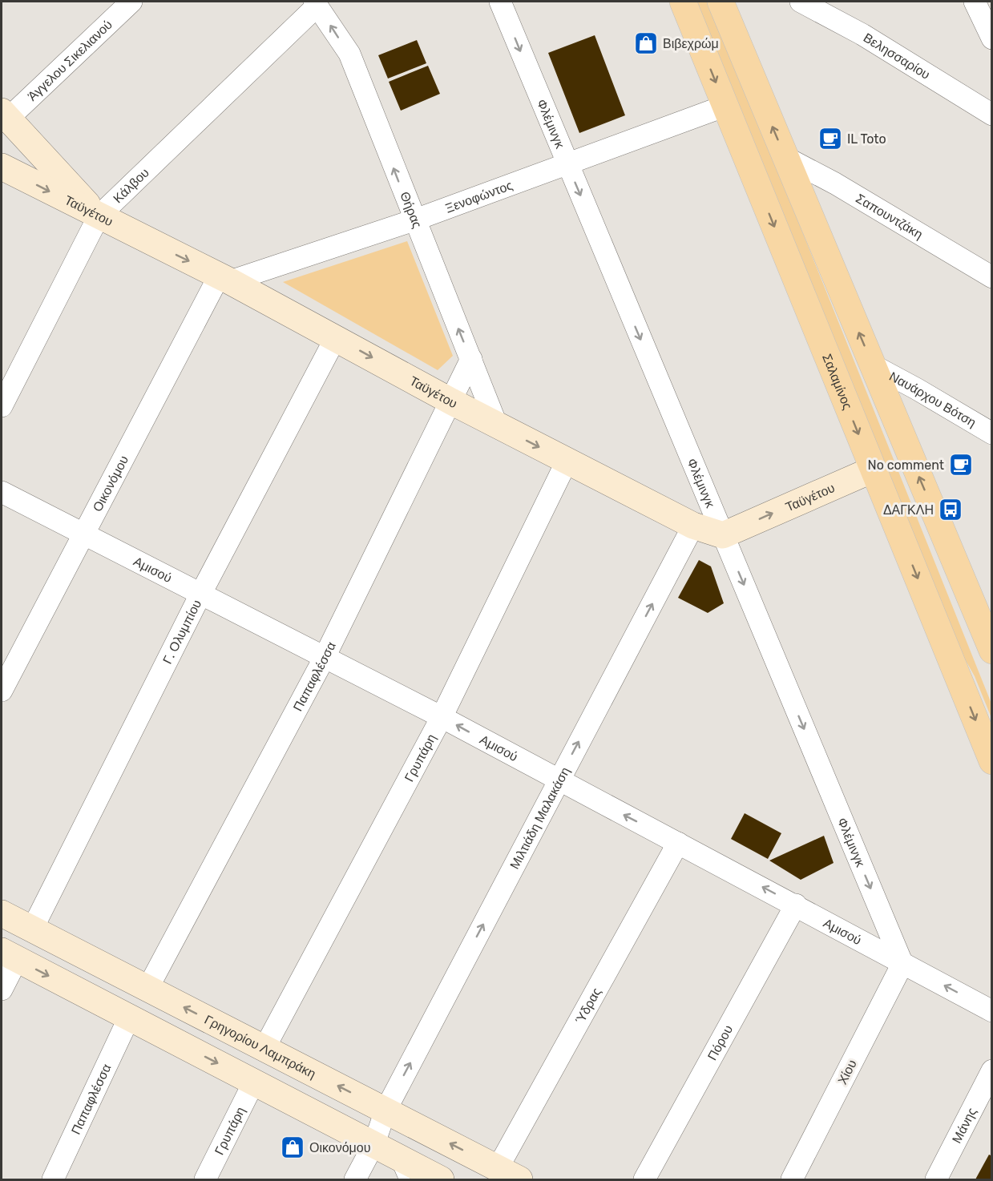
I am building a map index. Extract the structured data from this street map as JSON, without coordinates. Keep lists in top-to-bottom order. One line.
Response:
{"streets":{"main road":["Σαλαμίνος"],"street":["Βελησσαρίου","Άγγελου Σικελιανού","Φλέμινγκ","Κάλβου","Ξενοφώντος","Θήρας","Ταϋγέτου","Σαπουντζάκη","Ναυάρχου Βότση","Οικονόμου","Αμισού","Γ. Ολυμπίου","Παπαφλέσσα","Γρυπάρη","Μιλτιάδη Μαλακάση","Ύδρας","Πόρου","Γρηγορίου Λαμπράκη","Χίου","Μάνης"]},"crossings":[["Φλέμινγκ","Ξενοφώντος"],["Φλέμινγκ","Ταϋγέτου"],["Φλέμινγκ","Αμισού"],["Φλέμινγκ","Χίου"],["Κάλβου","Θήρας"],["Κάλβου","Ταϋγέτου"],["Ξενοφώντος","Θήρας"],["Ξενοφώντος","Ταϋγέτου"],["Ξενοφώντος","Σαλαμίνος"],["Ξενοφώντος","Οικονόμου"],["Θήρας","Ταϋγέτου"],["Θήρας","Παπαφλέσσα"],["Ταϋγέτου","Σαλαμίνος"],["Ταϋγέτου","Οικονόμου"],["Ταϋγέτου","Γ. Ολυμπίου"],["Ταϋγέτου","Παπαφλέσσα"],["Ταϋγέτου","Γρυπάρη"],["Ταϋγέτου","Μιλτιάδη Μαλακάση"],["Οικονόμου","Αμισού"],["Αμισού","Γ. Ολυμπίου"],["Αμισού","Παπαφλέσσα"],["Αμισού","Γρυπάρη"],["Αμισού","Μιλτιάδη Μαλακάση"],["Αμισού","Ύδρας"],["Αμισού","Πόρου"],["Αμισού","Χίου"],["Γ. Ολυμπίου","Γρηγορίου Λαμπράκη"],["Παπαφλέσσα","Γρηγορίου Λαμπράκη"],["Γρυπάρη","Γρηγορίου Λαμπράκη"],["Μιλτιάδη Μαλακάση","Γρηγορίου Λαμπράκη"],["Ύδρας","Γρηγορίου Λαμπράκη"]],"one_way":["Φλέμινγκ","Θήρας","Ταϋγέτου","Αμισού","Μιλτιάδη Μαλακάση"],"places":{"shop":["Βιβεχρώμ","Οικονόμου"],"cafe":["IL Toto","No comment"],"bus stop":["ΔΑΓΚΛΗ"]}}
